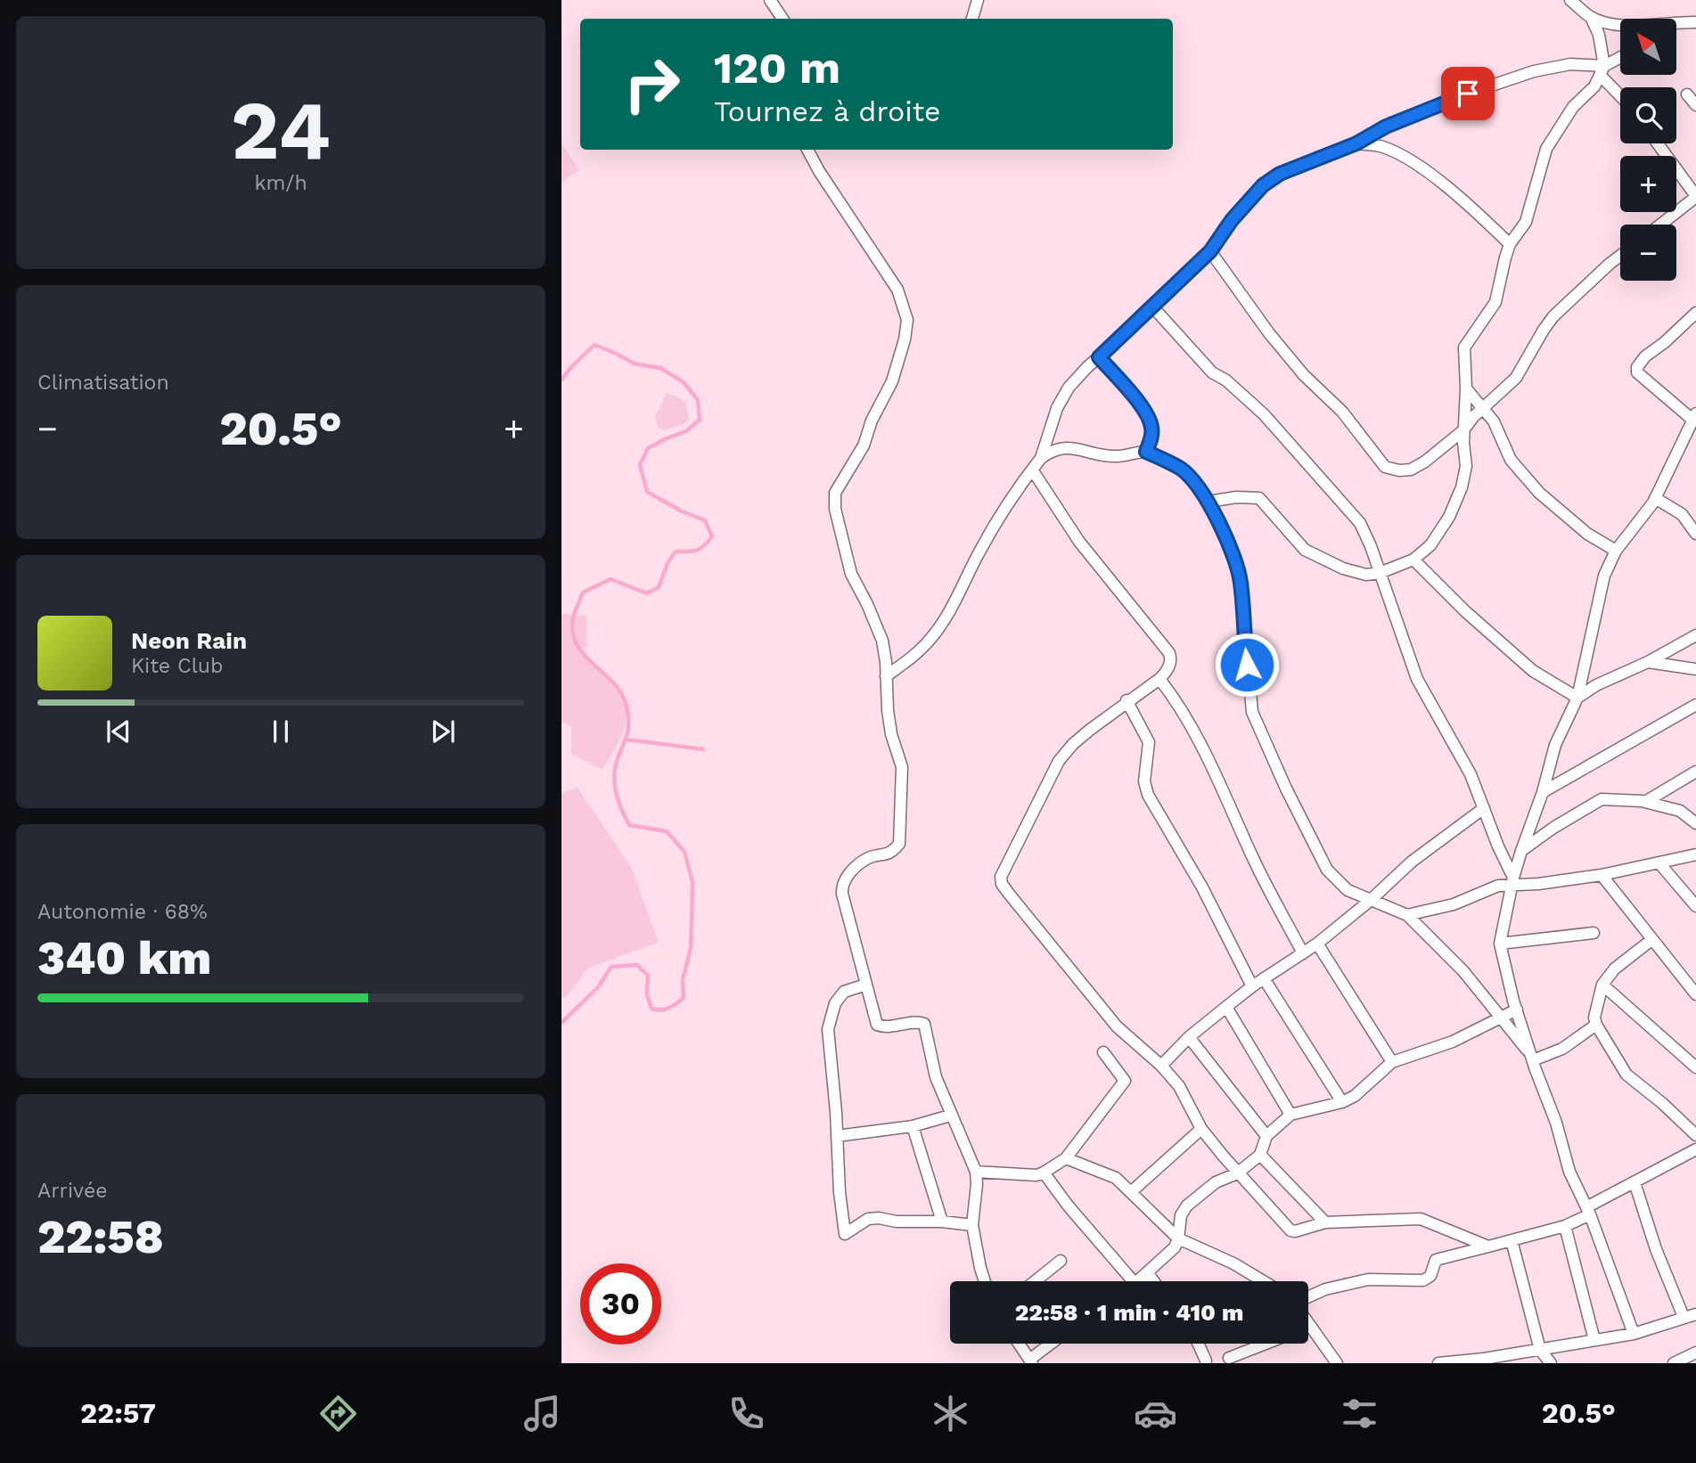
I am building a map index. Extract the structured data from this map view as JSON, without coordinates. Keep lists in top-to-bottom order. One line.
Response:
{"north":"top left","page":{"tile":[["24","km/h"],"Climatisation",["Autonomie · 68%","340 km"],["Arrivée","22:58"]],"map_buttons":["+","−"],"turn":["120 m","Tournez à droite"],"heat":["−","20.5°","+"],"song":["Neon Rain","Kite Club"],"limit":"30","trip":"22:58 · 1 min · 410 m","tabs":["22:57","20.5°"]}}
